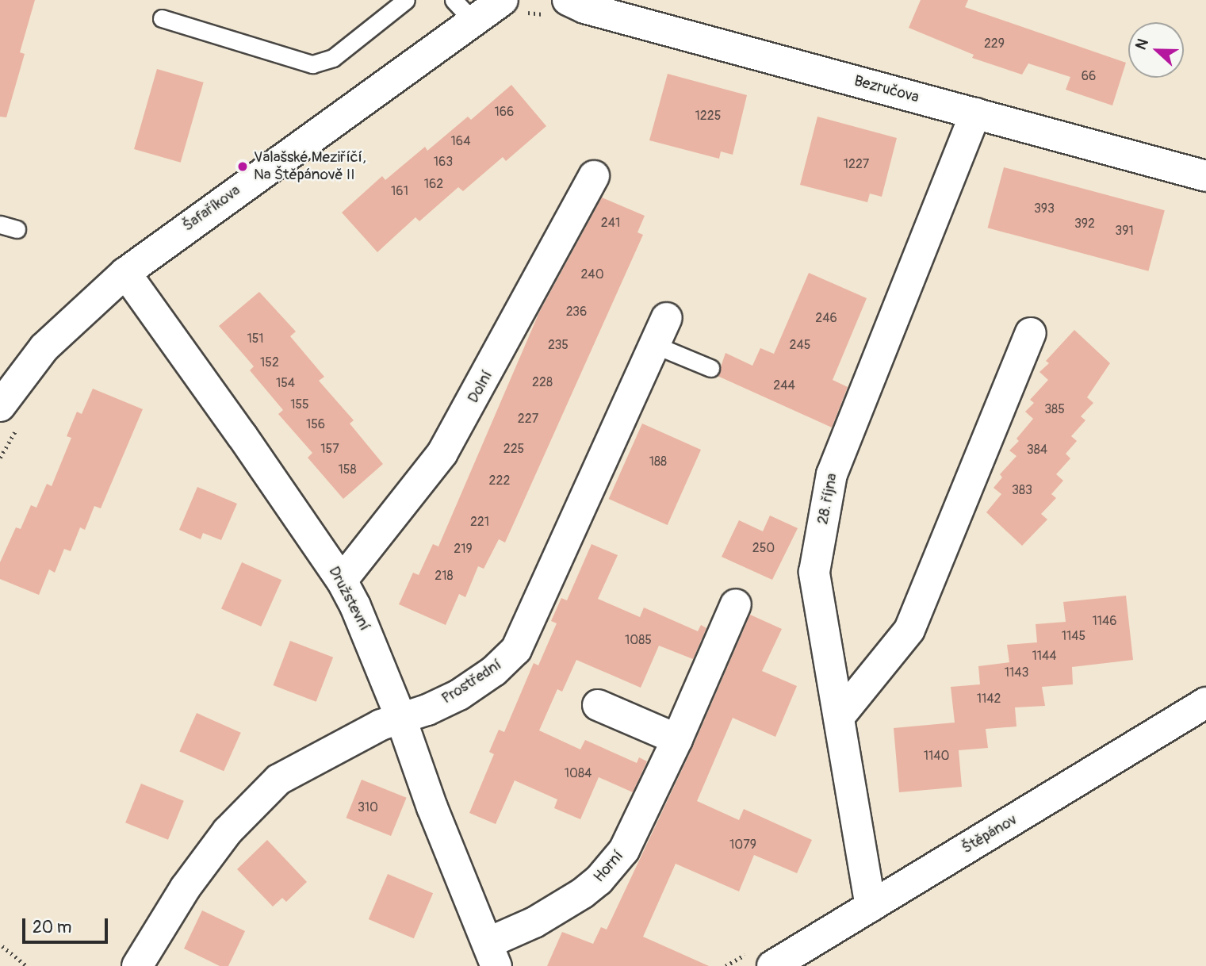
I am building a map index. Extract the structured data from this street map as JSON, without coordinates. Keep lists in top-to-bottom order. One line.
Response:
{"streets":{"street":["Bezručova","Šafaříkova","Dolní","28. října","Družstevní","Prostřední","Štěpánov","Horní"]},"crossings":[["Bezručova","28. října"],["Šafaříkova","Družstevní"],["Dolní","Družstevní"],["28. října","Štěpánov"],["Družstevní","Prostřední"],["Družstevní","Horní"]],"places":["Valašské Meziříčí, Na Štěpánově II"],"house_numbers":["229","66","166","1225","164","163","1227","162","161","393","241","392","391","240","236","246","151","235","245","152","228","154","244","155","385","227","156","157","225","384","188","158","222","383","221","250","219","218","1146","1145","1085","1144","1143","1142","1140","1084","310","1079"],"scale_bar":"20 m","north":"left"}
